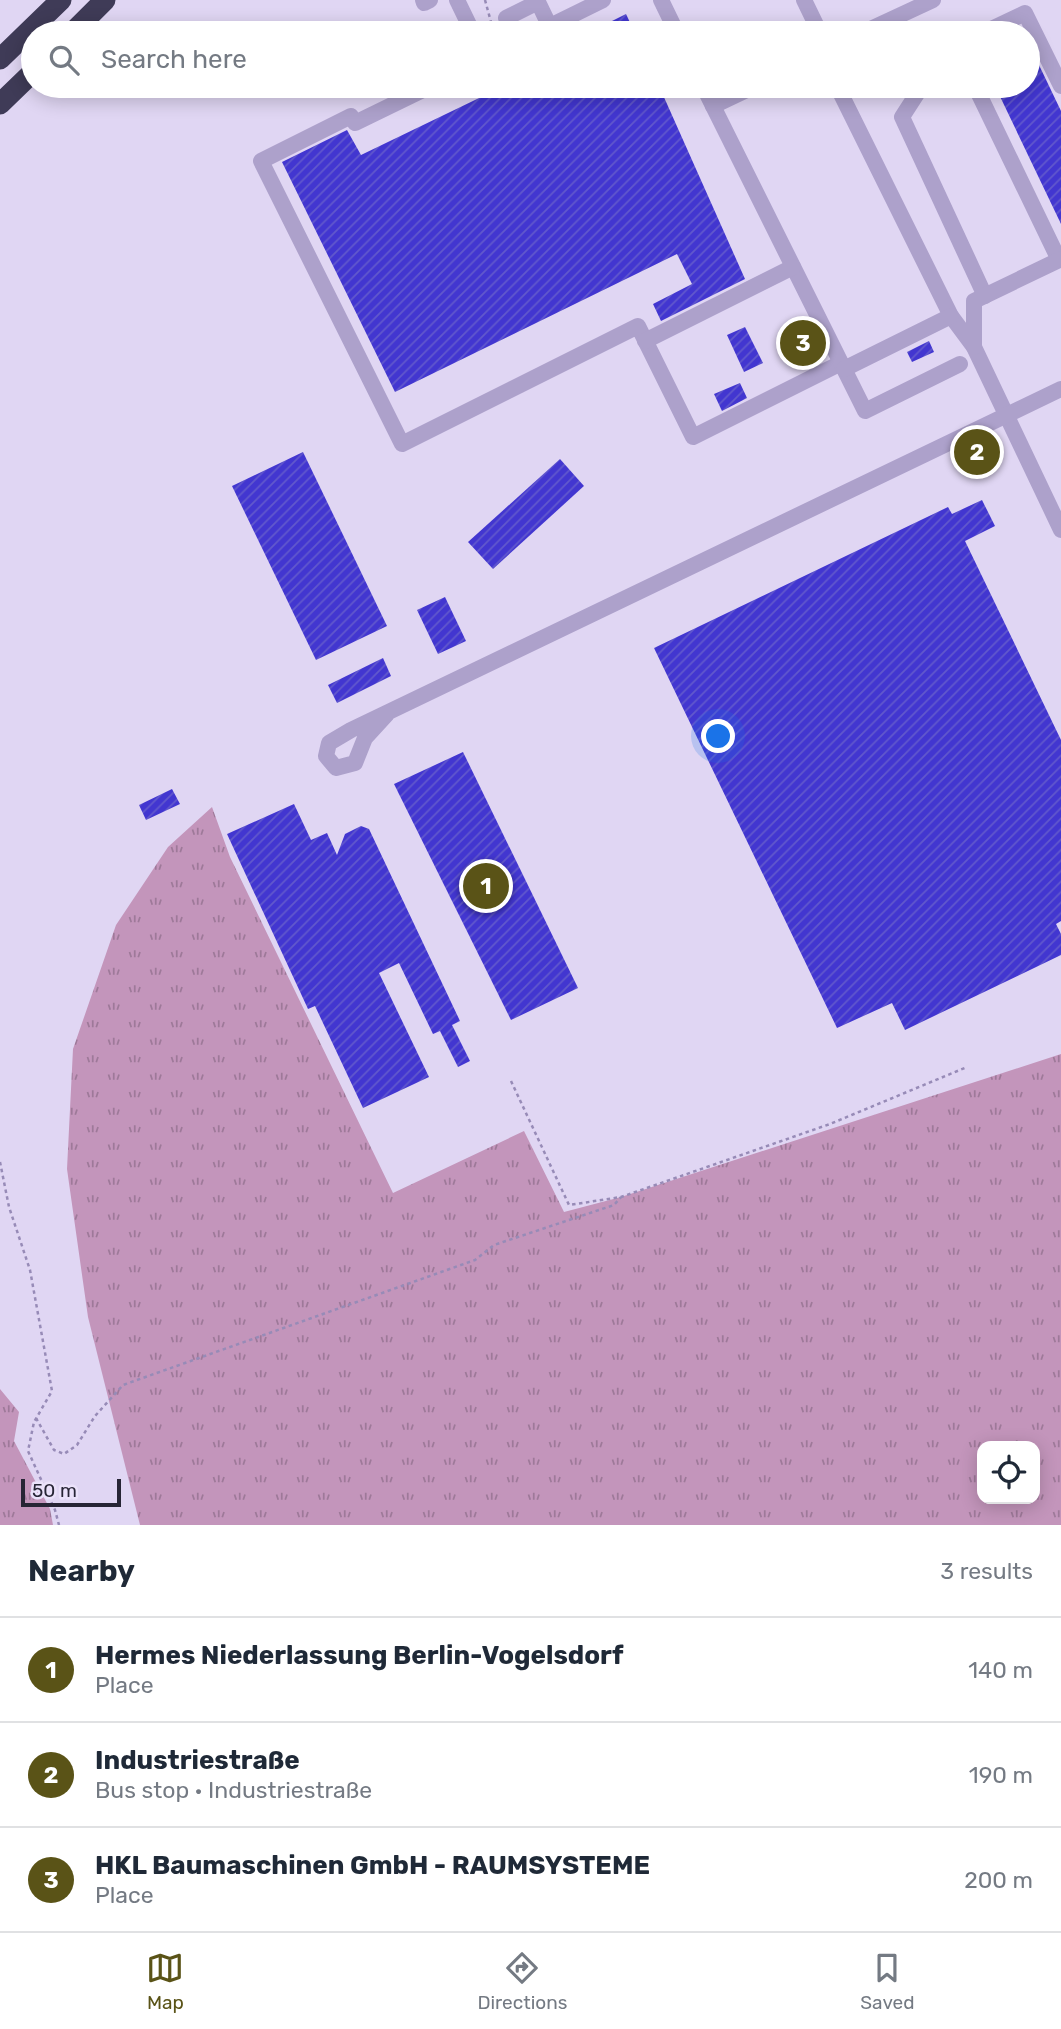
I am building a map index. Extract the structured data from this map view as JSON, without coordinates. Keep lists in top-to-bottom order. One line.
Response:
{"scale_bar":"50 m","page":{"search":"Search here","pins":["3","2","1"],"scale":"50 m","heading":["Nearby","3 results"],"list":[{"mark":"1","name":"Hermes Niederlassung Berlin-Vogelsdorf","note":"Place","value":"140 m"},{"mark":"2","name":"Industriestraße","note":"Bus stop · Industriestraße","value":"190 m"},{"mark":"3","name":"HKL Baumaschinen GmbH - RAUMSYSTEME","note":"Place","value":"200 m"}],"nav":["Map","Directions","Saved"]}}
